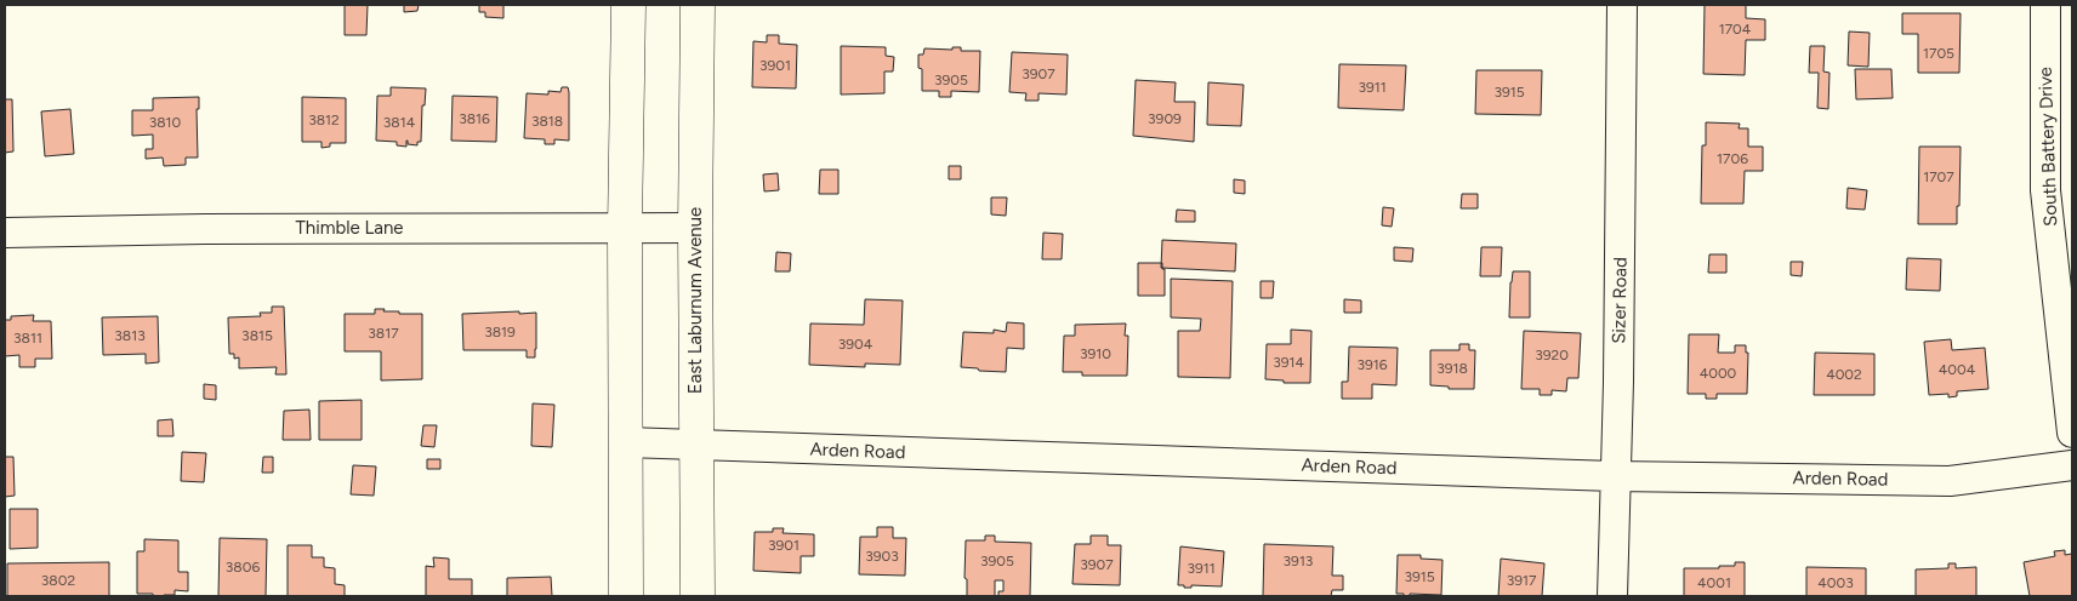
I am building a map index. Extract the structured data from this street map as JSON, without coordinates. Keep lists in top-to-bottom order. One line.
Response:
{"streets":{"main road":["East Laburnum Avenue"],"street":["South Battery Drive","Thimble Lane","Sizer Road","Arden Road"]},"crossings":[["Thimble Lane","East Laburnum Avenue"],["East Laburnum Avenue","Arden Road"],["Sizer Road","Arden Road"]],"house_numbers":["1704","1705","3901","3907","3905","3911","3915","3816","3909","3812","3818","3810","3814","1706","1707","3819","3817","3813","3815","3811","3904","3910","3920","3914","3916","3918","4004","4000","4002","3901","3903","3905","3913","3907","3806","3911","3915","3802","3917","4001","4003"]}
